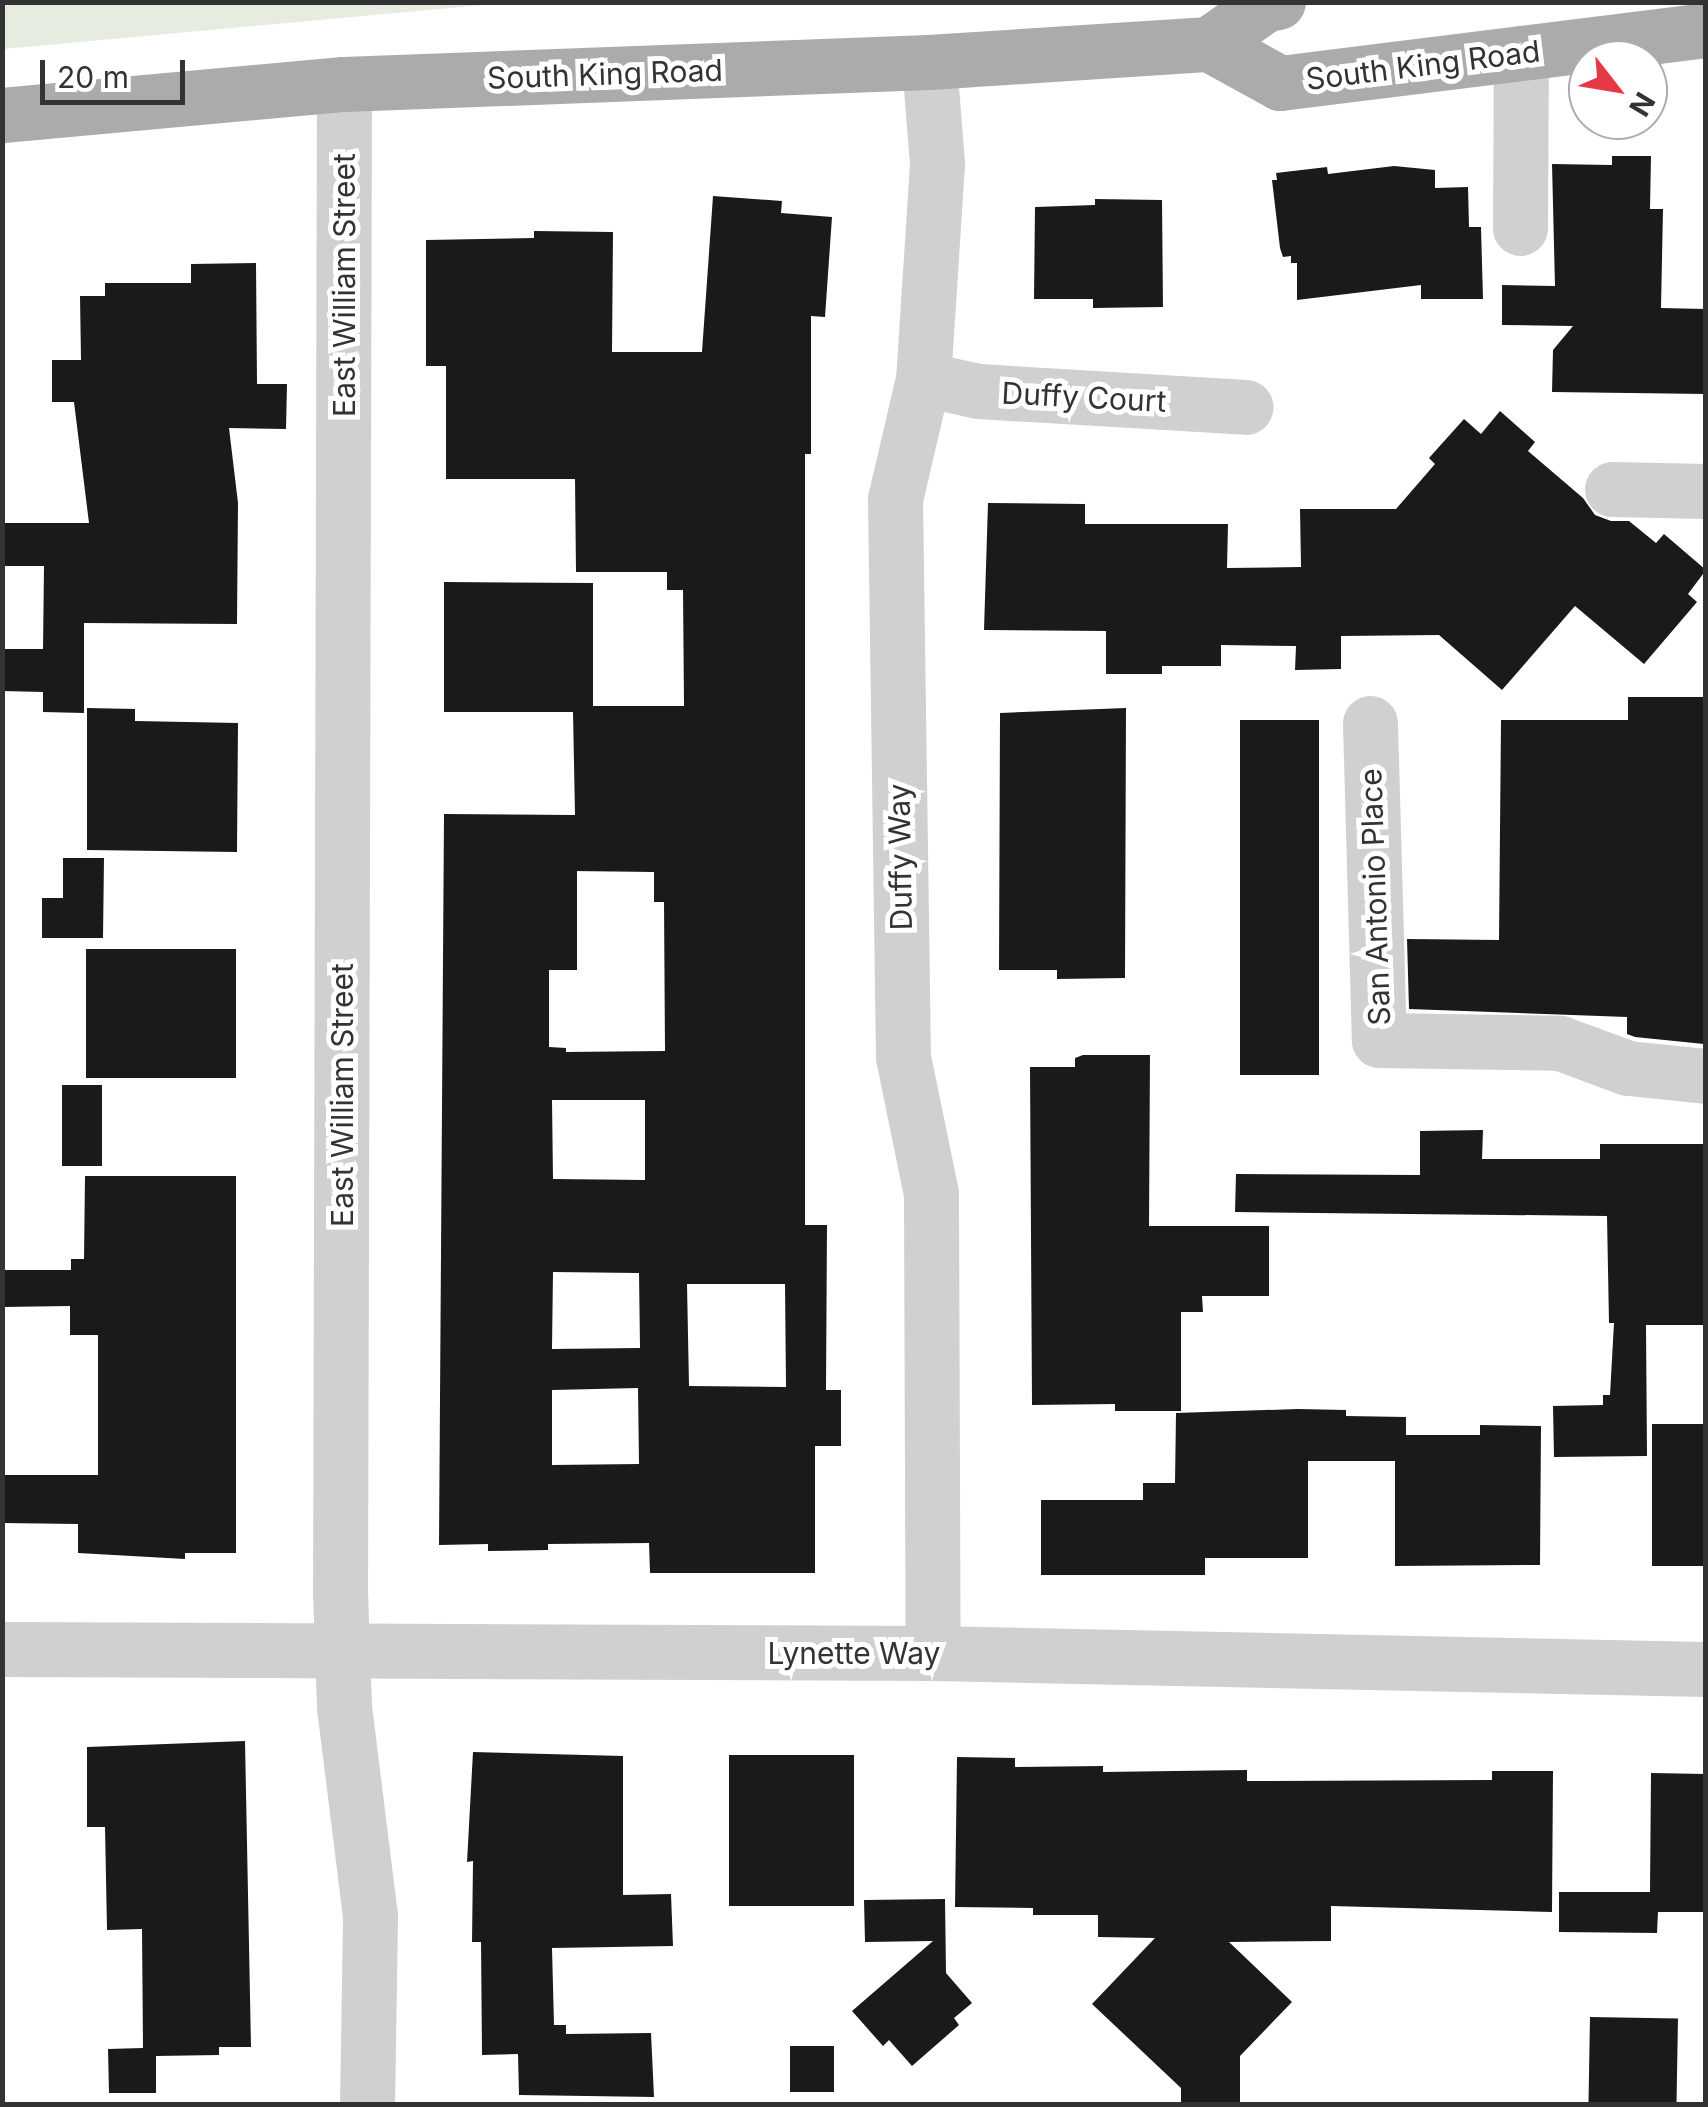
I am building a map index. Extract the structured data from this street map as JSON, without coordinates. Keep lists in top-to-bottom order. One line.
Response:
{"streets":{"main road":["South King Road"],"street":["East William Street","Duffy Court","Duffy Way","San Antonio Place","Lynette Way"]},"crossings":[["South King Road","East William Street"],["South King Road","Duffy Way"],["East William Street","Lynette Way"],["Duffy Court","Duffy Way"],["Duffy Way","Lynette Way"]],"scale_bar":"20 m","north":"bottom right"}
